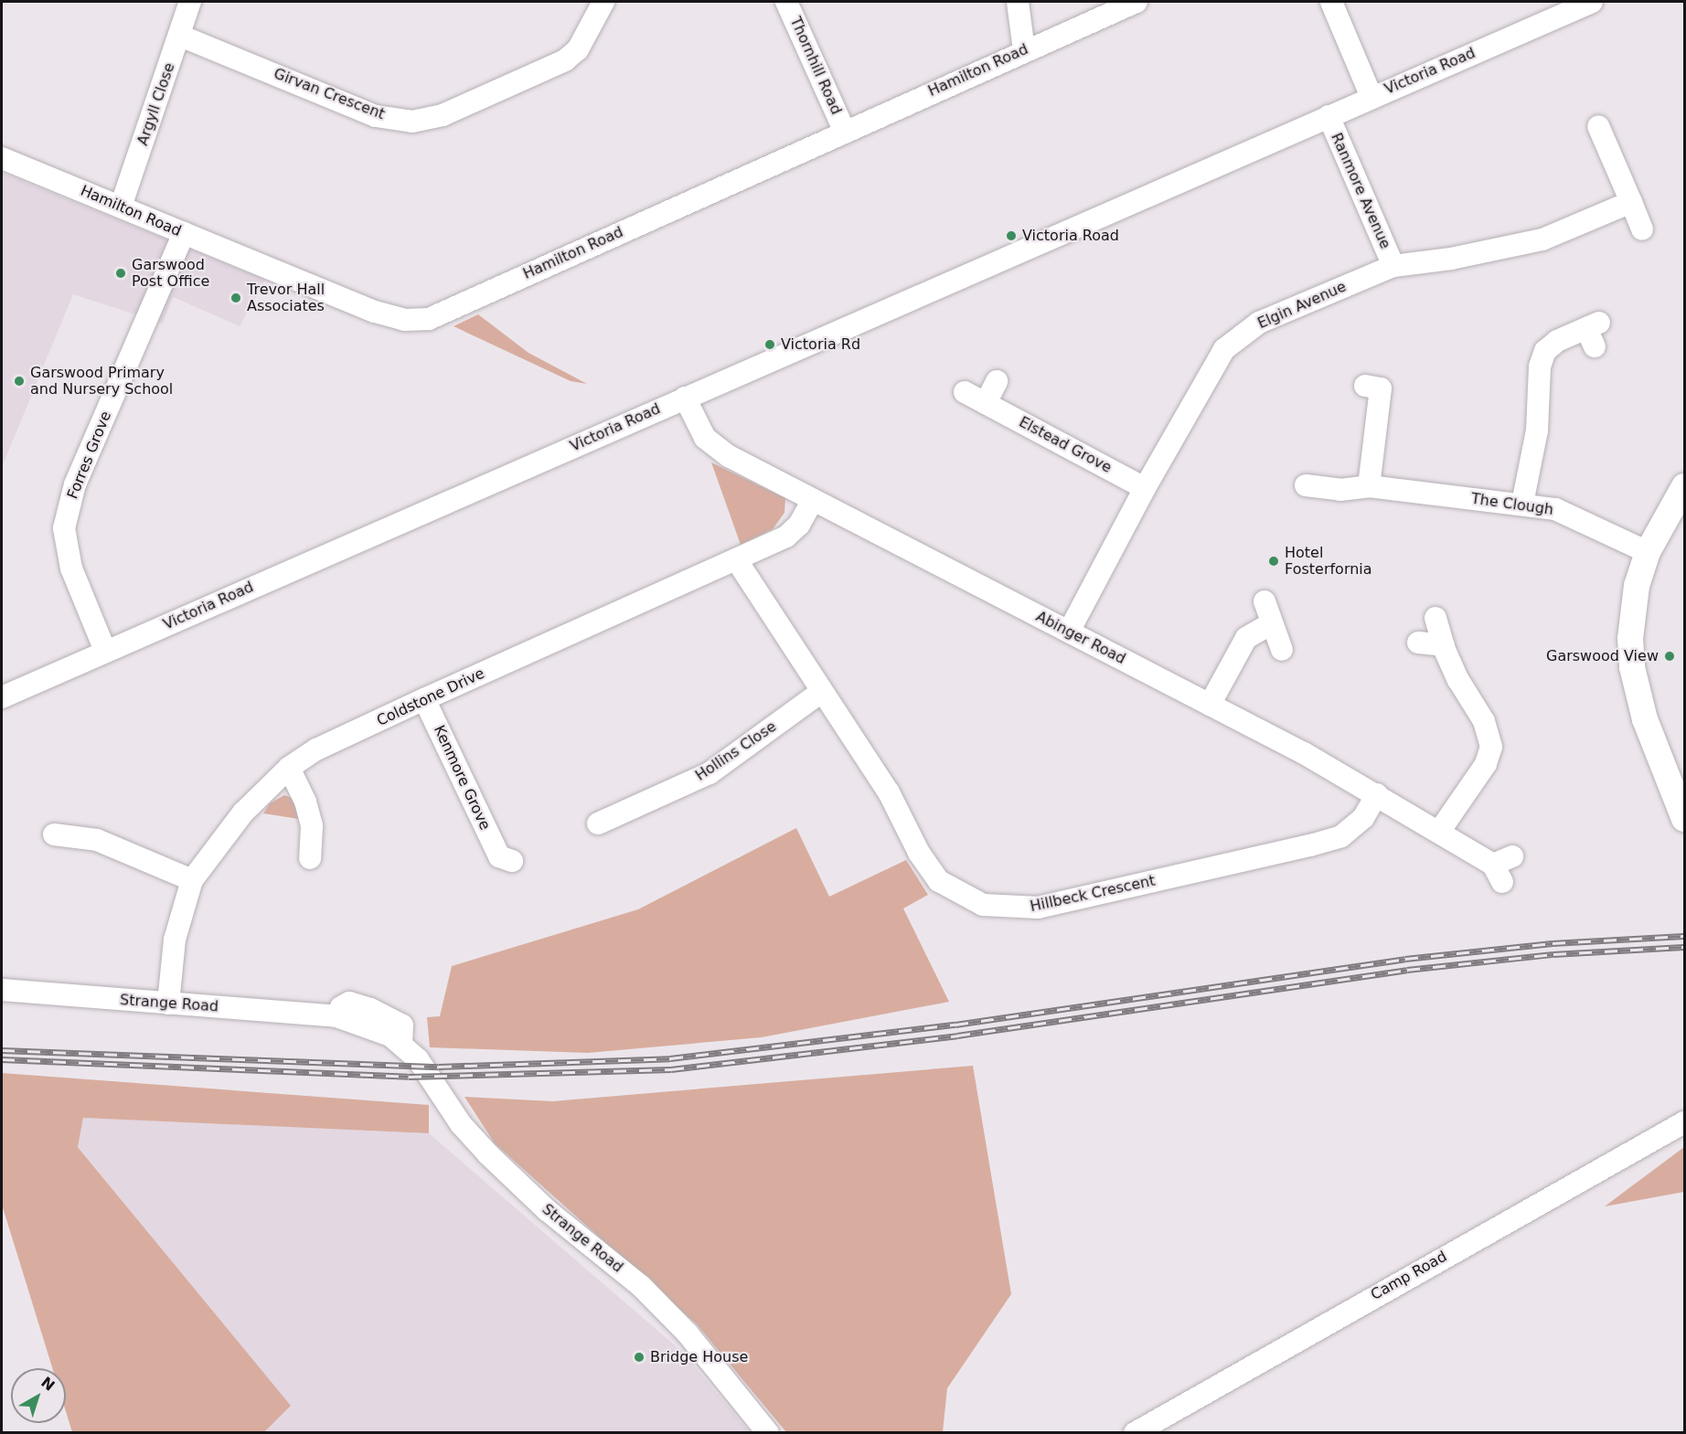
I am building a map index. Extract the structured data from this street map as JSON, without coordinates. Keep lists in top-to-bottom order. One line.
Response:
{"streets":{"street":["Thornhill Road","Hamilton Road","Victoria Road","Girvan Crescent","Argyll Close","Ranmore Avenue","Elgin Avenue","Elstead Grove","Forres Grove","The Clough","Abinger Road","Coldstone Drive","Hollins Close","Kenmore Grove","Hillbeck Crescent","Strange Road","Camp Road"]},"crossings":[["Thornhill Road","Hamilton Road"],["Hamilton Road","Argyll Close"],["Hamilton Road","Forres Grove"],["Victoria Road","Ranmore Avenue"],["Victoria Road","Forres Grove"],["Victoria Road","Abinger Road"],["Girvan Crescent","Argyll Close"],["Ranmore Avenue","Elgin Avenue"],["Elgin Avenue","Elstead Grove"],["Elgin Avenue","Abinger Road"],["Abinger Road","Coldstone Drive"],["Abinger Road","Hillbeck Crescent"],["Coldstone Drive","Kenmore Grove"],["Coldstone Drive","Hillbeck Crescent"],["Coldstone Drive","Strange Road"],["Hollins Close","Hillbeck Crescent"]],"places":["Victoria Road","Garswood Post Office","Trevor Hall Associates","Victoria Rd","Garswood Primary and Nursery School","Hotel Fosterfornia","Garswood View","Bridge House"],"north":"top right"}
